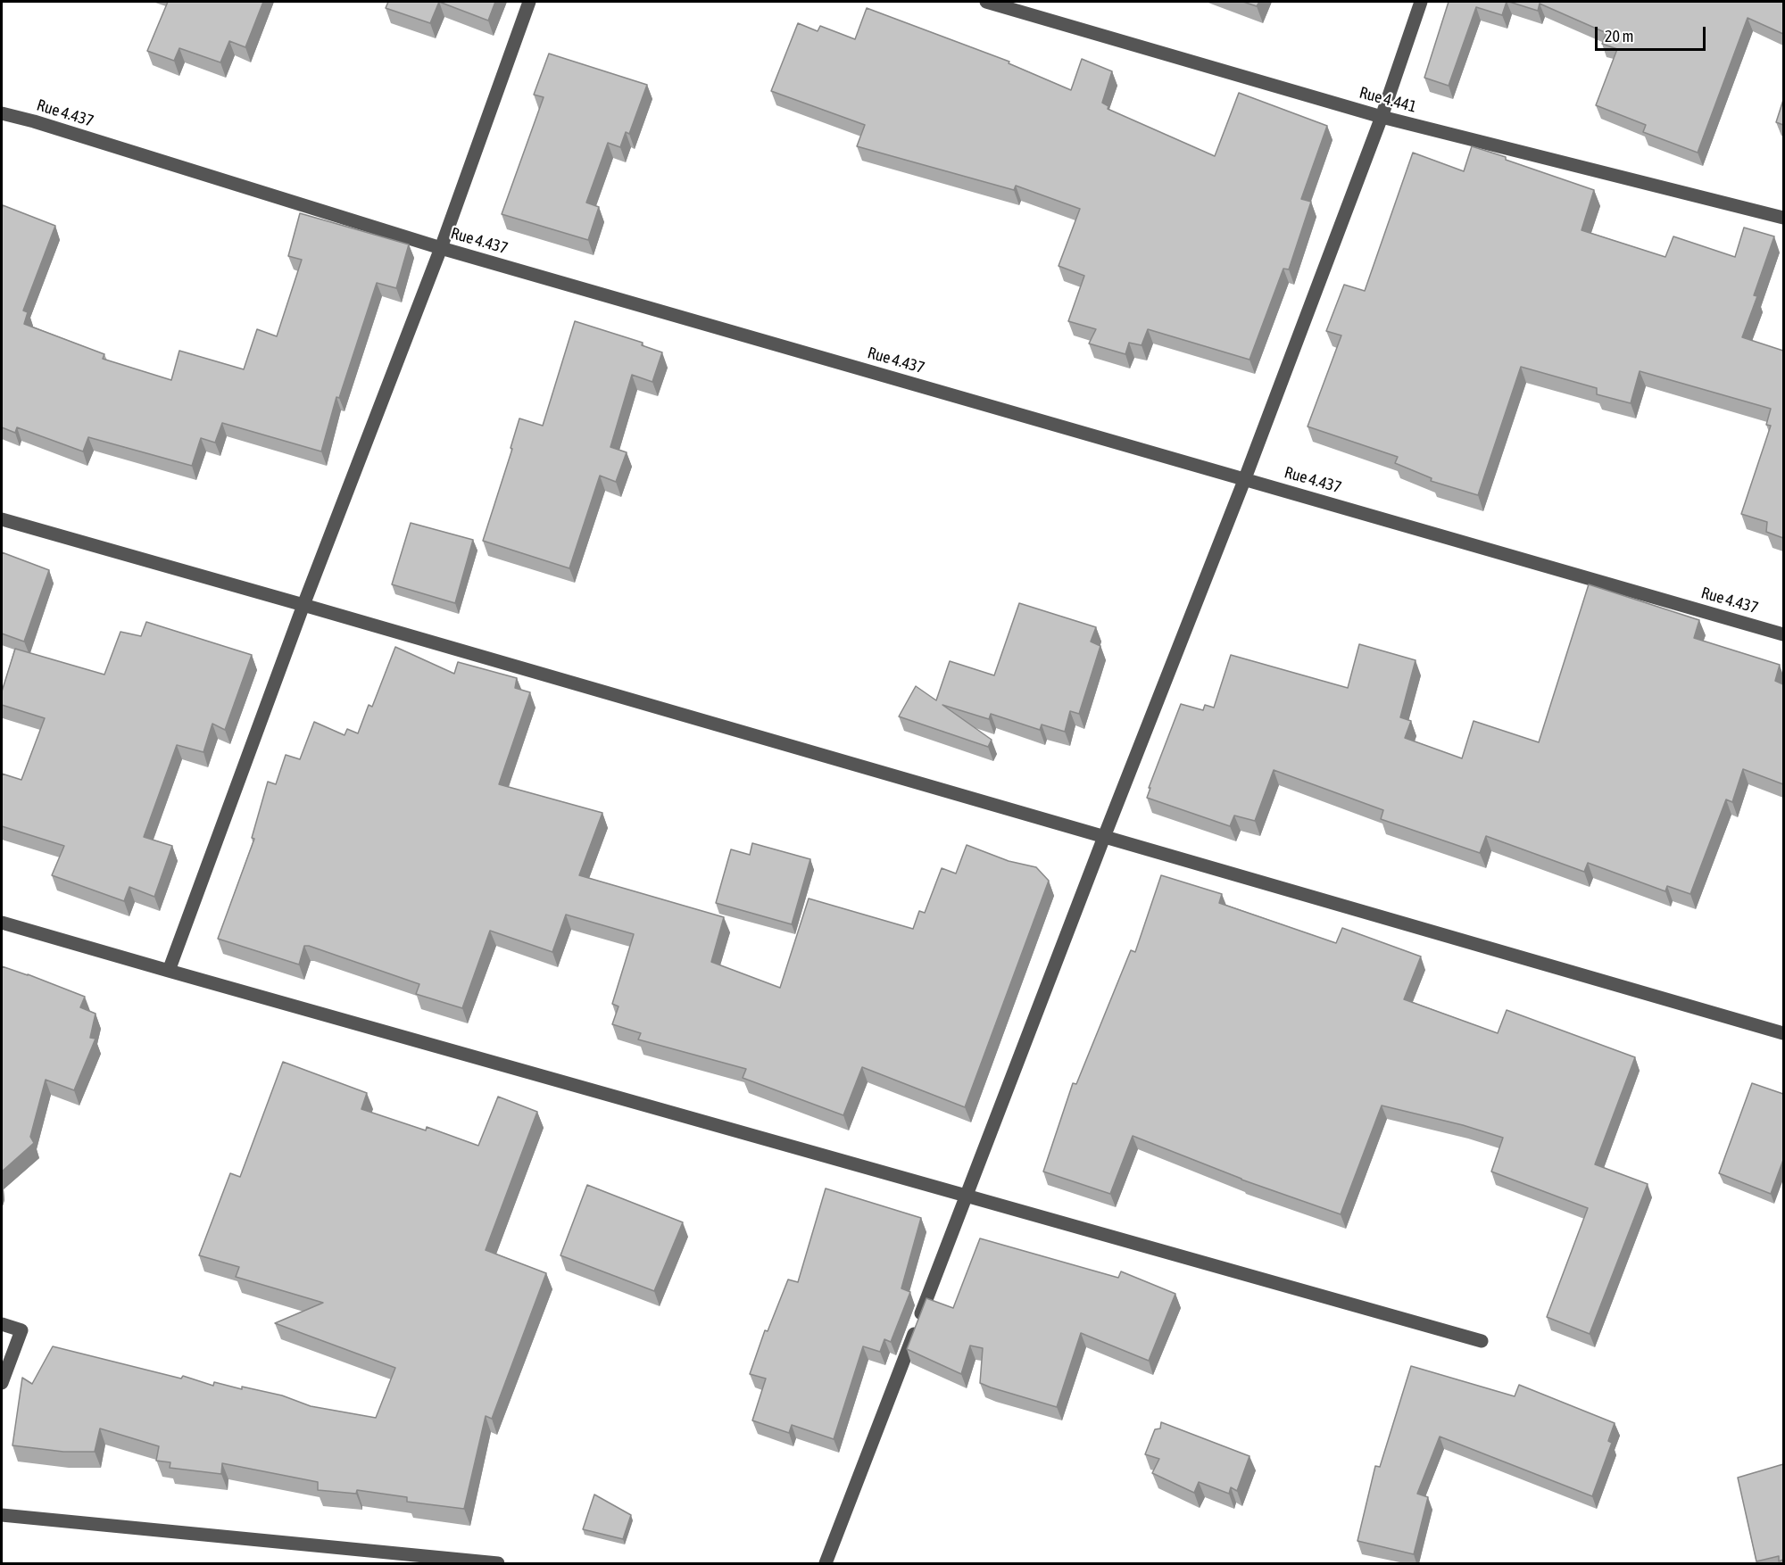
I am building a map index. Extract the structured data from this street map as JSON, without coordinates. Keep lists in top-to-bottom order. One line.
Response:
{"streets":{"street":["Rue 4.441","Rue 4.437"]},"scale_bar":"20 m"}
